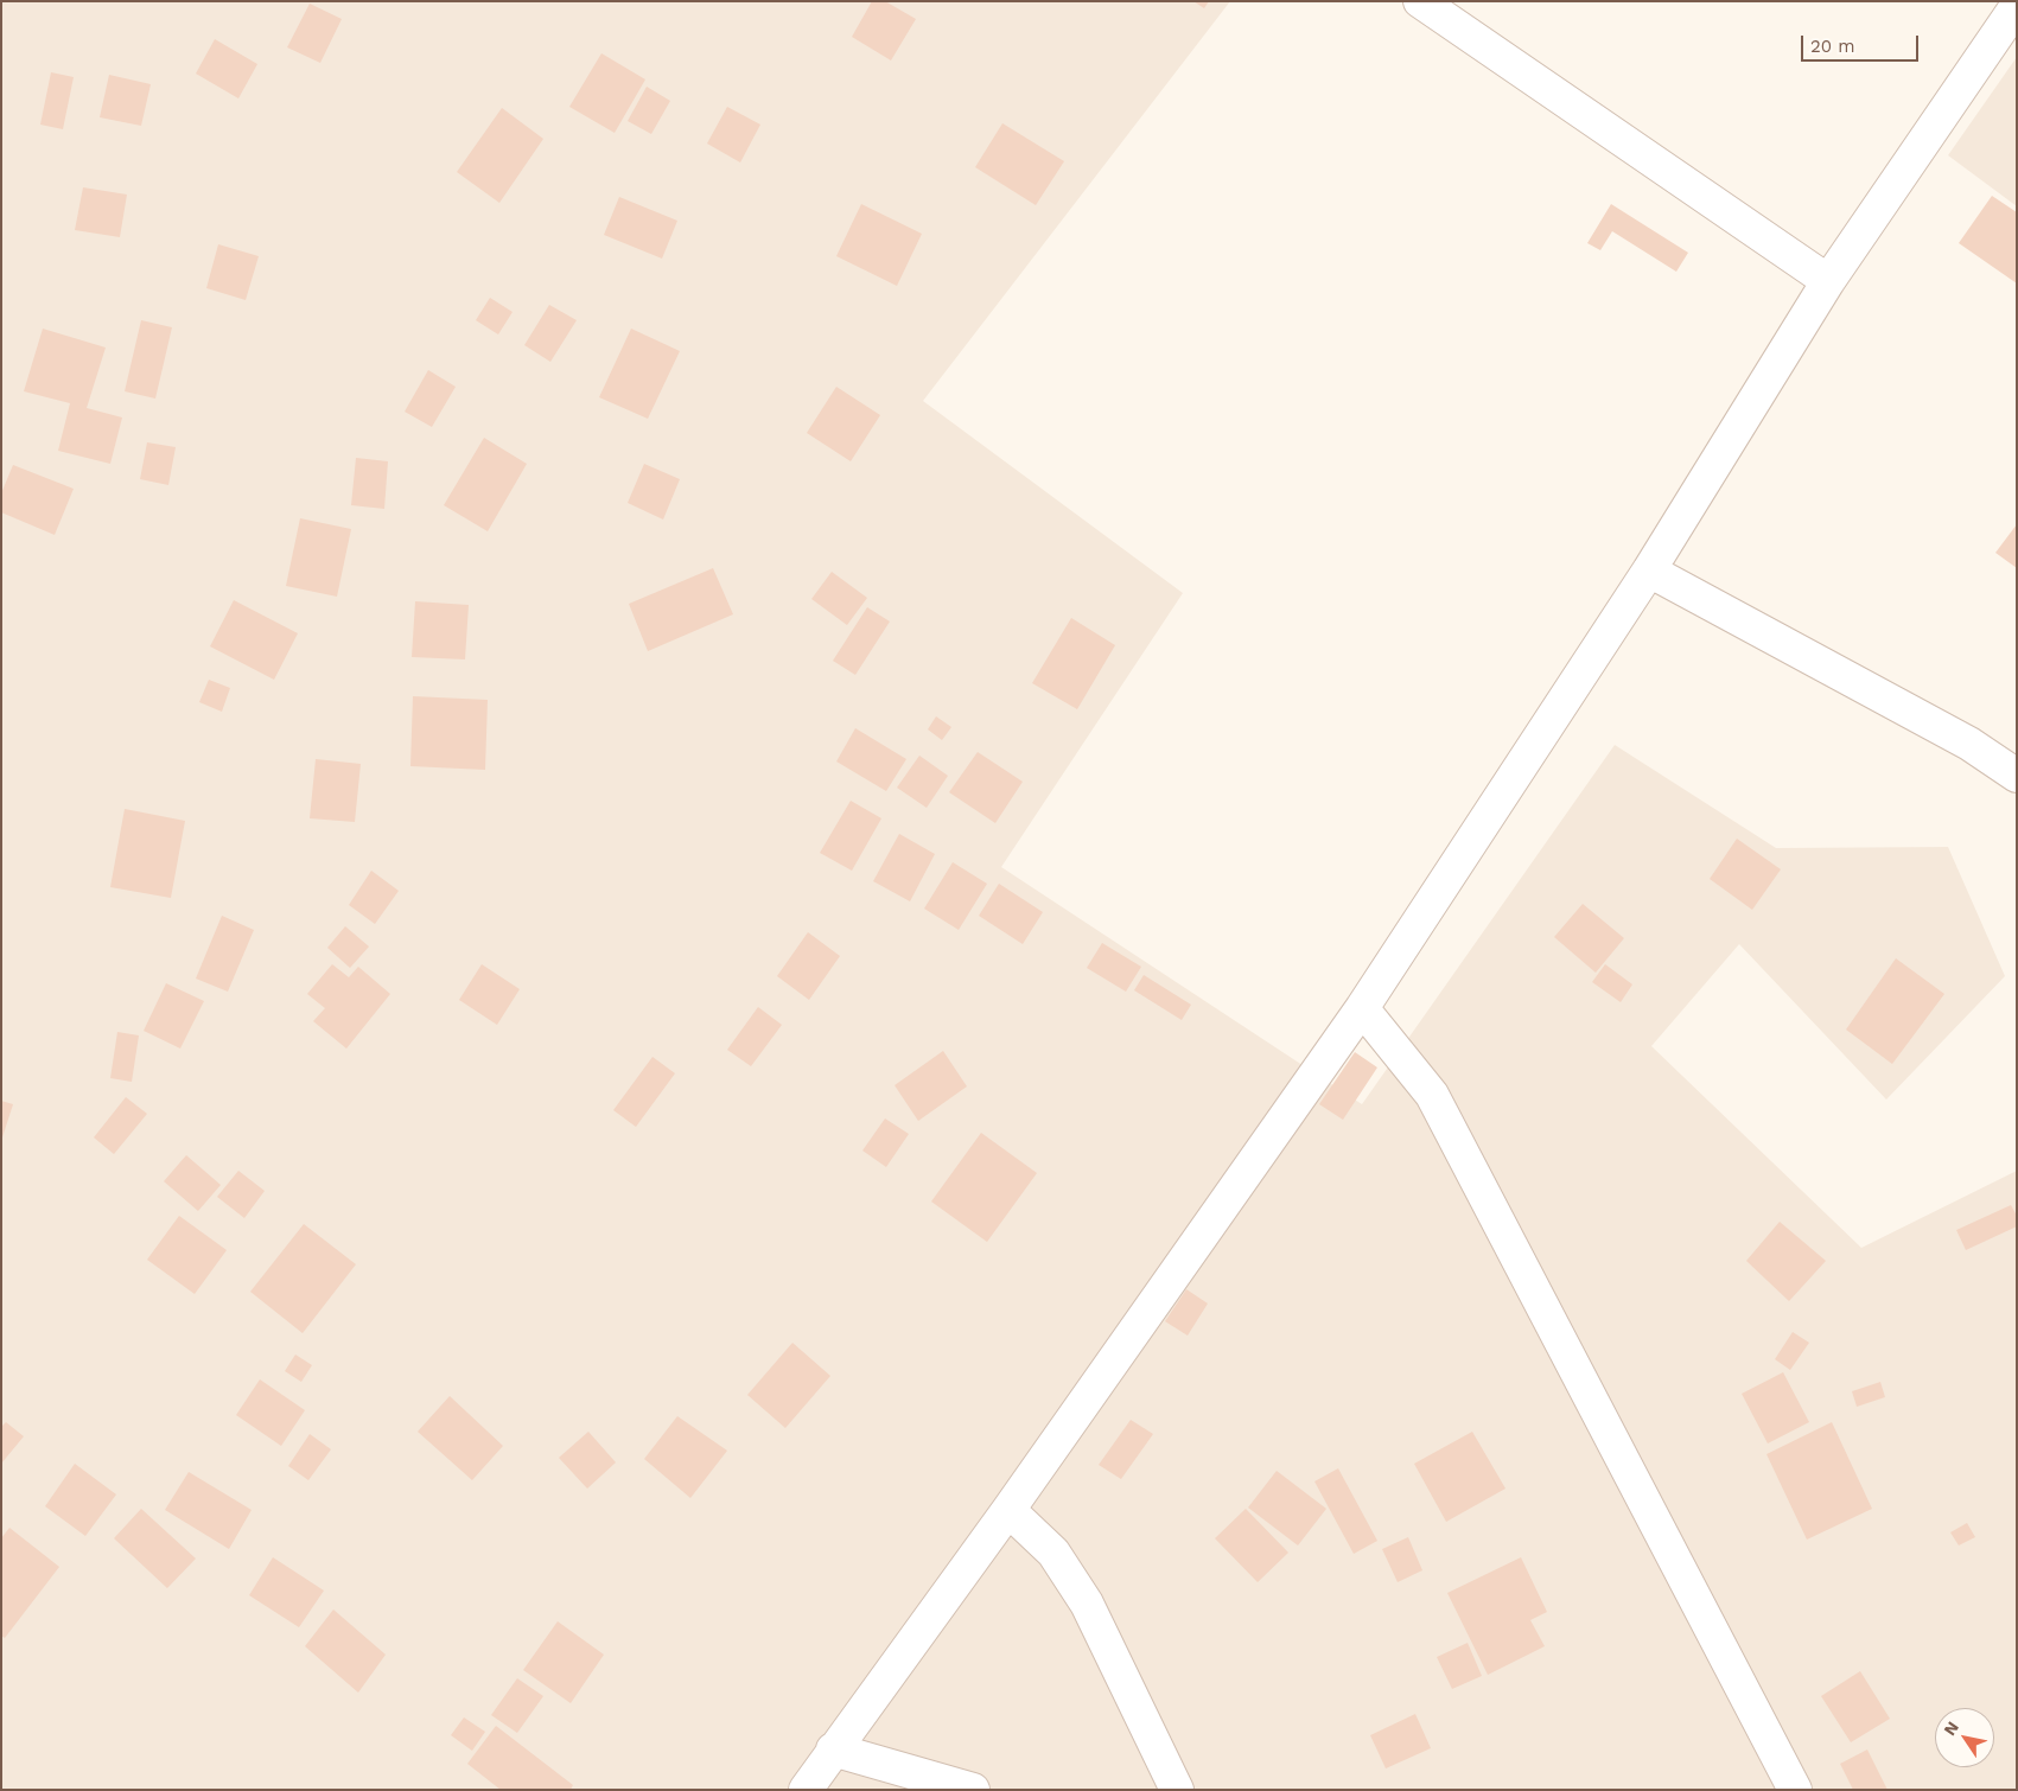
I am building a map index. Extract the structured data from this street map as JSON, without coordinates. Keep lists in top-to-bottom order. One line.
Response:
{"scale_bar":"20 m","north":"top left"}
